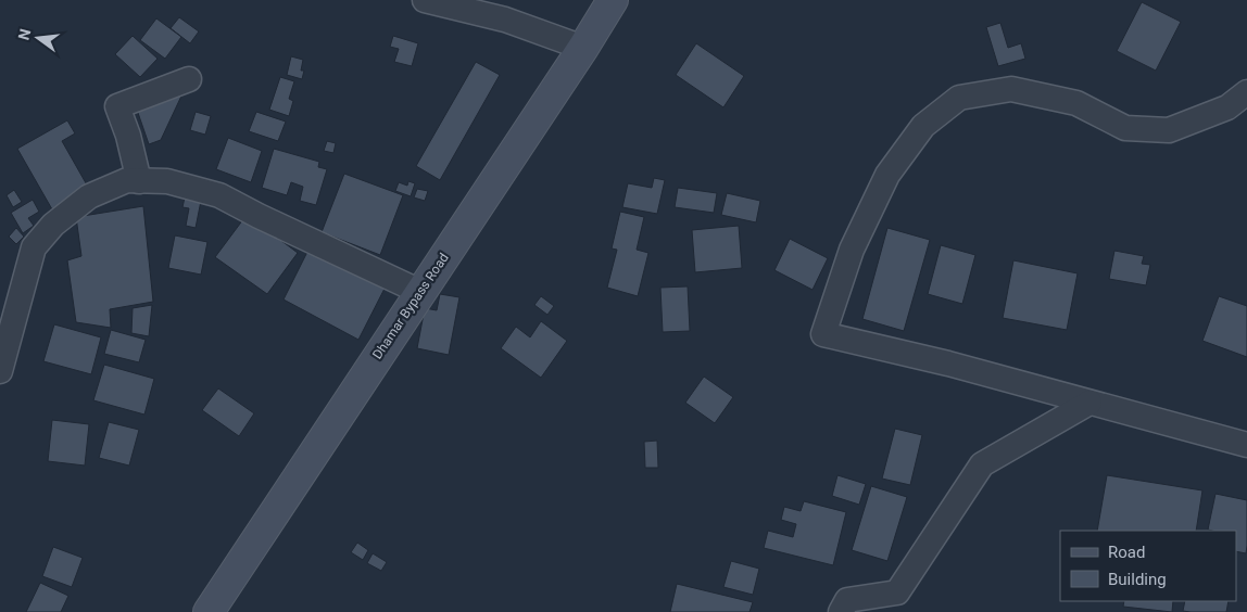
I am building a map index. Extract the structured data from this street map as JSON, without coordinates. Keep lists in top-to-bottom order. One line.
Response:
{"streets":{"main road":["Dhamar Bypass Road"]},"legend":["Road","Building"],"north":"left"}
